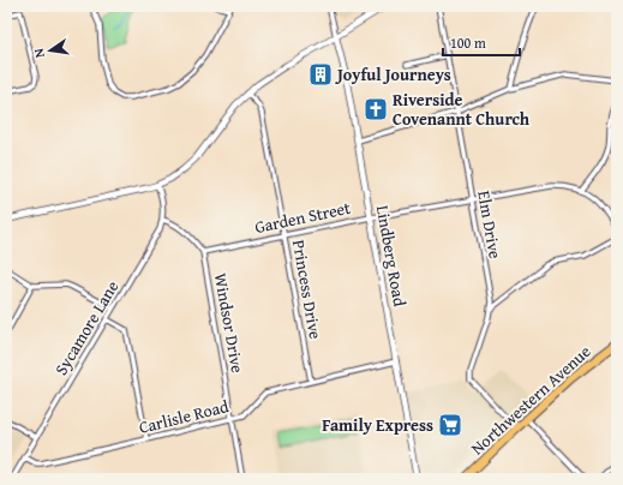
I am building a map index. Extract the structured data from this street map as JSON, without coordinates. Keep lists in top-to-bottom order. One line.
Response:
{"streets":{"main road":["Northwestern Avenue"],"street":["Garden Street","Elm Drive","Lindberg Road","Princess Drive","Windsor Drive","Sycamore Lane","Carlisle Road"]},"crossings":[["Garden Street","Elm Drive"],["Garden Street","Lindberg Road"],["Garden Street","Princess Drive"],["Garden Street","Windsor Drive"],["Elm Drive","Northwestern Avenue"],["Lindberg Road","Carlisle Road"],["Princess Drive","Carlisle Road"],["Windsor Drive","Sycamore Lane"],["Windsor Drive","Carlisle Road"],["Sycamore Lane","Carlisle Road"]],"places":{"building":["Joyful Journeys"],"church":["Riverside Covenannt Church"],"supermarket":["Family Express"]},"scale_bar":"100 m","north":"left"}
